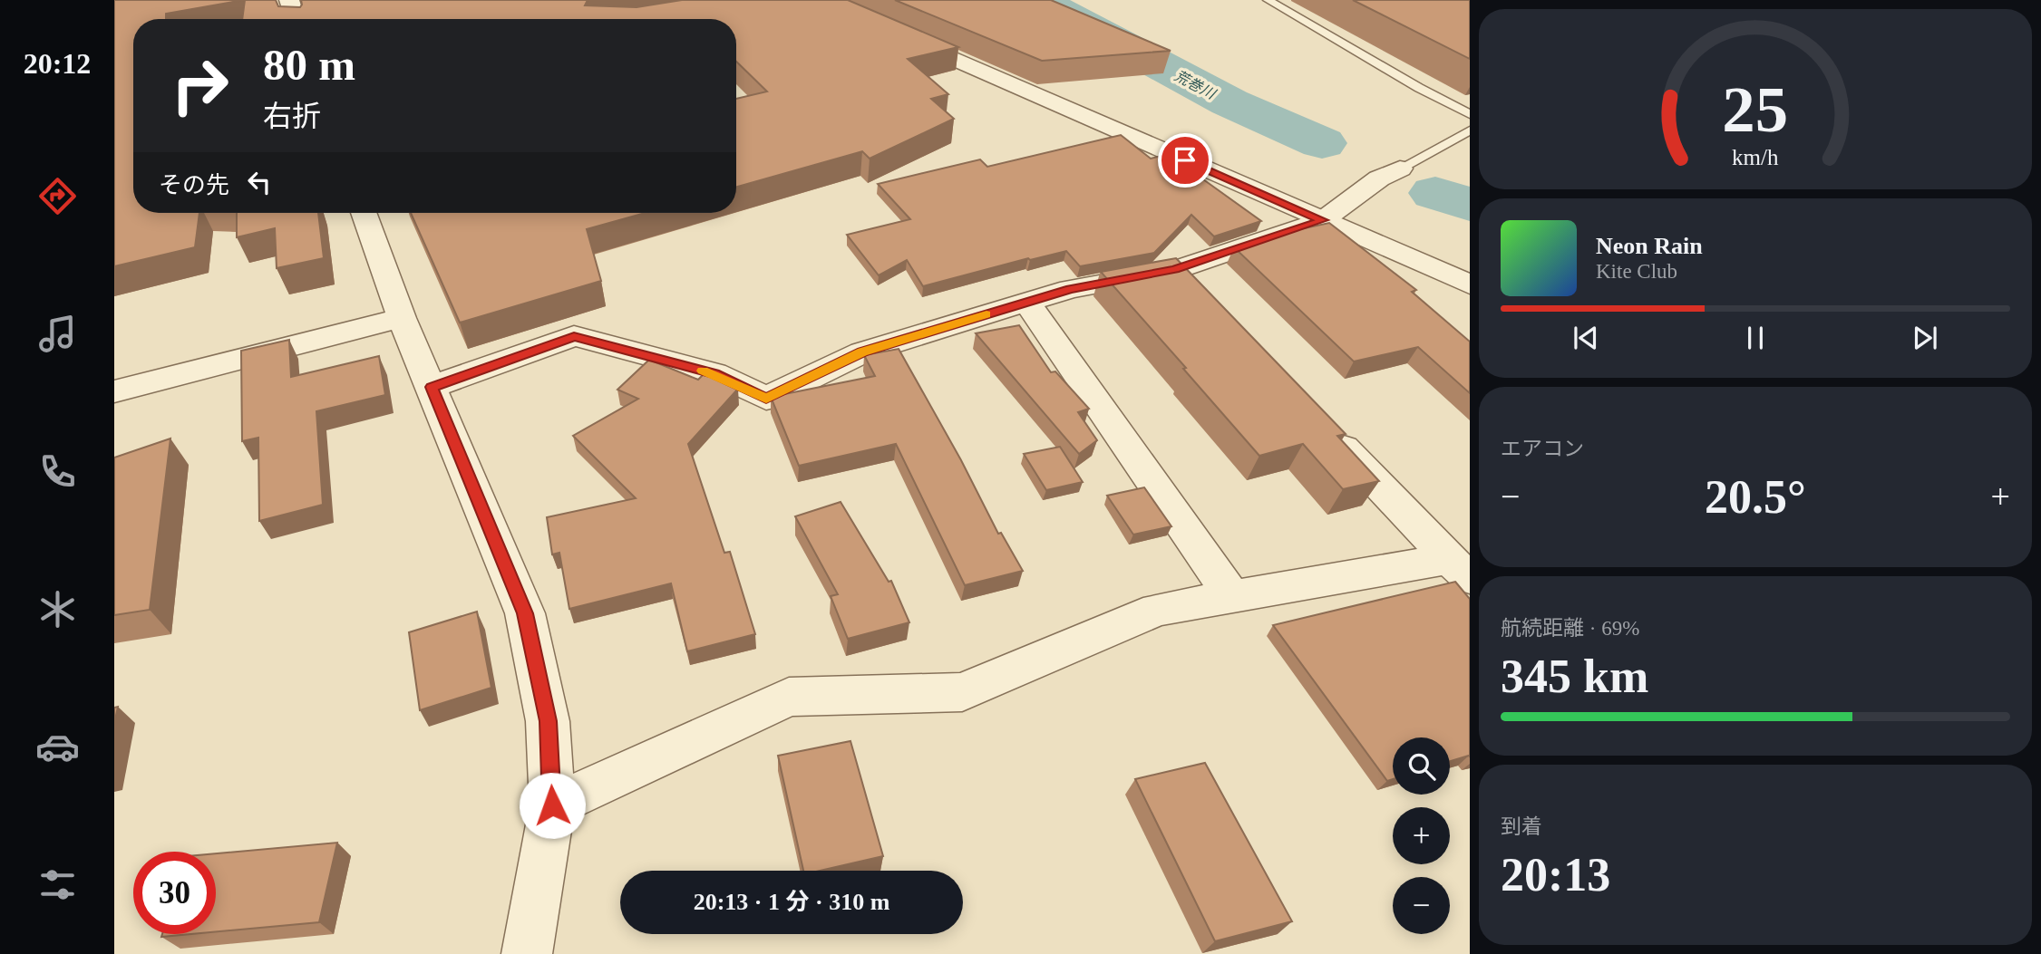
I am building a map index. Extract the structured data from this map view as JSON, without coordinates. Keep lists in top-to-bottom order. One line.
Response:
{"water":["荒巻川"],"page":{"tabs":"20:12","turn":["80 m","右折"],"then":"その先","song":["Neon Rain","Kite Club"],"tile":["エアコン",["航続距離 · 69%","345 km"],["到着","20:13"]],"heat":["−","20.5°","+"],"map_buttons":["+","−"],"limit":"30","trip":"20:13 · 1 分 · 310 m","gauge":["25","km/h"]}}
